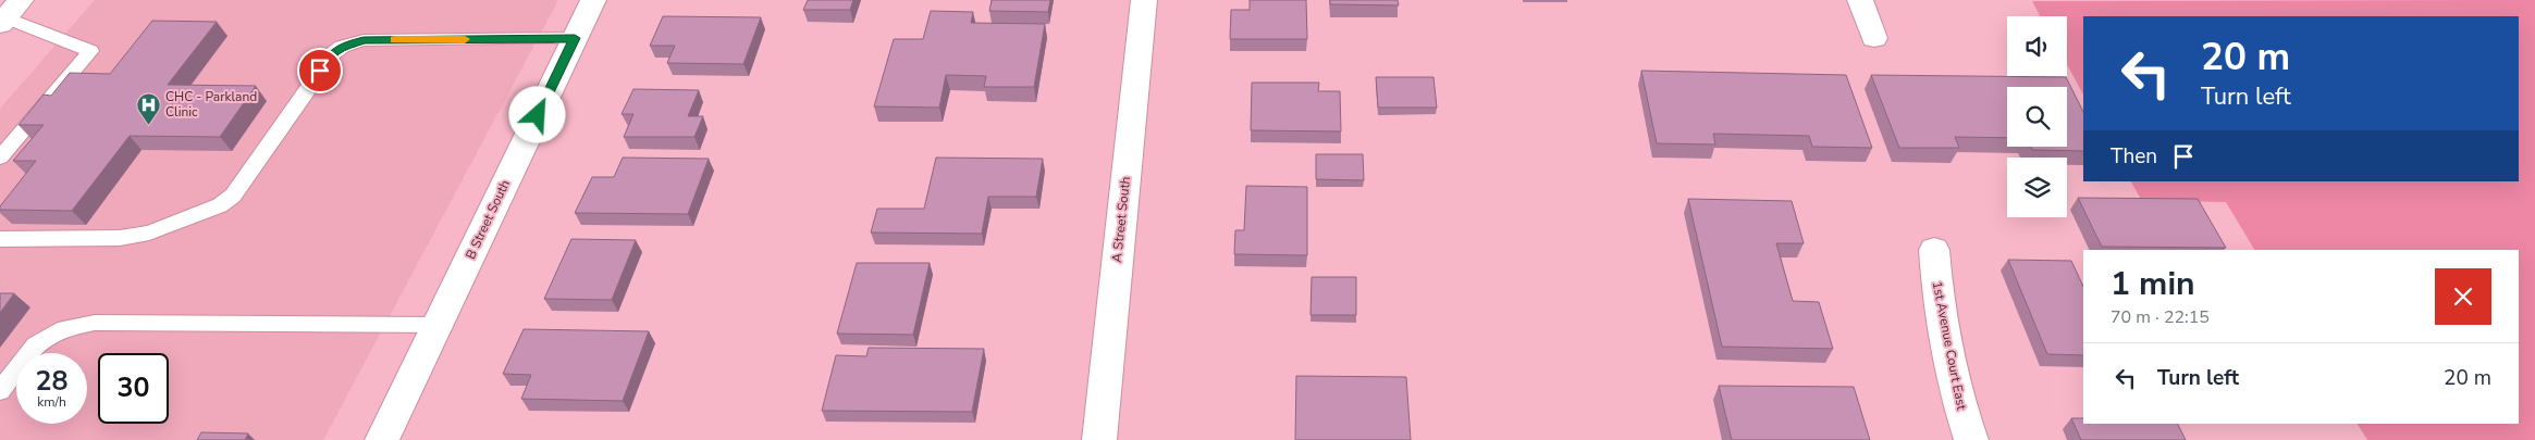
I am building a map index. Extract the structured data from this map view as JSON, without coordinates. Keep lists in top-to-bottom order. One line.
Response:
{"streets":{"street":["B Street South","A Street South","1st Avenue Court East"]},"places":{"hospital":["CHC - Parkland Clinic"]},"page":{"turn":["20 m","Turn left"],"then":"Then","heading":["1 min","70 m · 22:15"],"list":[{"name":"Turn left","value":"20 m"}],"speed":"28 km/h","limit":"30"}}
